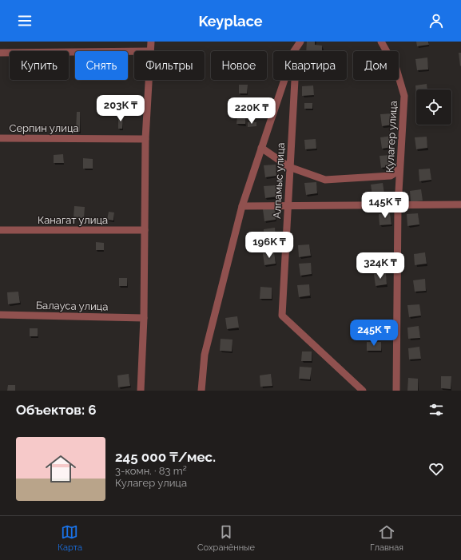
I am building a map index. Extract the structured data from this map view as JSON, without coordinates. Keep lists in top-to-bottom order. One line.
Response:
{"streets":{"street":["Серпин улица","Кулагер улица","Алпамыс улица","Канагат улица","Балауса улица"]},"page":{"header":"Keyplace","chip":["Купить","Снять","Фильтры","Новое","Квартира","Дом"],"price":["203K ₸","220K ₸","145K ₸","196K ₸","324K ₸","245K ₸"],"heading":"Объектов: 6","list":[{"name":"245 000 ₸/мес.","note":"3-комн. · 83 m² · Кулагер улица"}],"tabs":["Карта","Сохранённые","Главная"]}}
